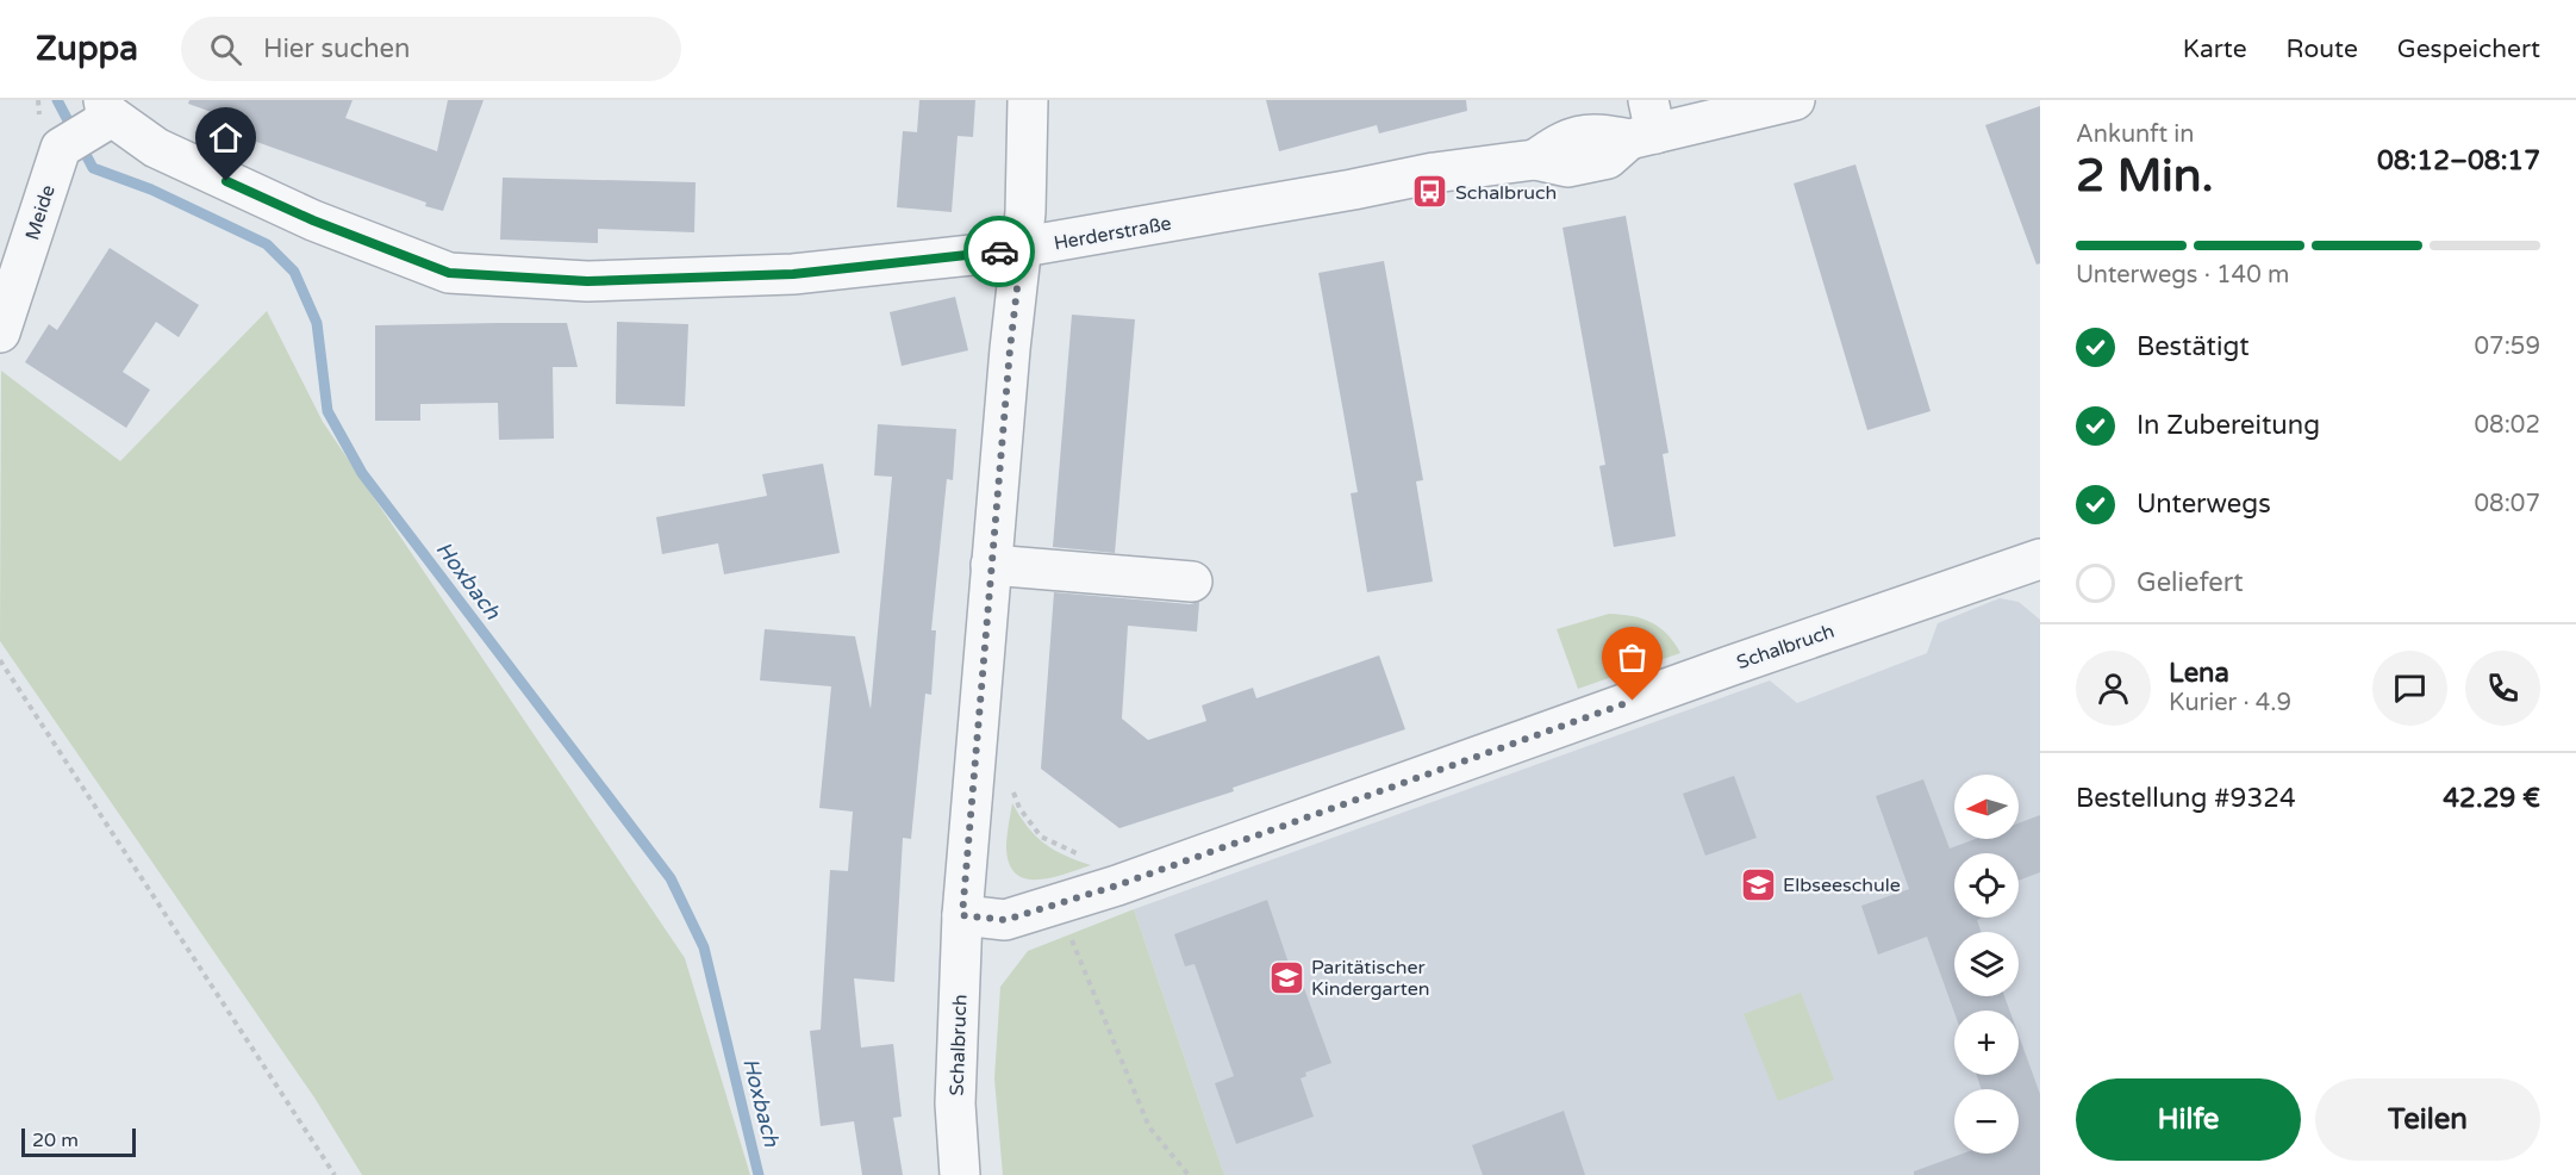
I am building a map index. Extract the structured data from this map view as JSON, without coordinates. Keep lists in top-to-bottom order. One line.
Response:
{"streets":{"street":["Meide","Herderstraße","Schalbruch"]},"crossings":[["Meide","Herderstraße"],["Herderstraße","Schalbruch"]],"water":["Hoxbach"],"places":{"bus stop":["Schalbruch"],"school or university":["Elbseeschule","Paritätischer Kindergarten"]},"scale_bar":"20 m","north":"left","page":{"header":"Zuppa","search":"Hier suchen","nav":["Karte","Route","Gespeichert"],"heading":["2 Min.","Ankunft in","08:12–08:17"],"panel":["Lena","Kurier · 4.9","Bestellung #9324","42.29 €"],"bar":"Unterwegs · 140 m","list":[["Bestätigt","07:59"],["In Zubereitung","08:02"],["Unterwegs","08:07"],"Geliefert"],"map_buttons":["+","−"],"buttons":["Hilfe","Teilen"],"scale":"20 m"}}
